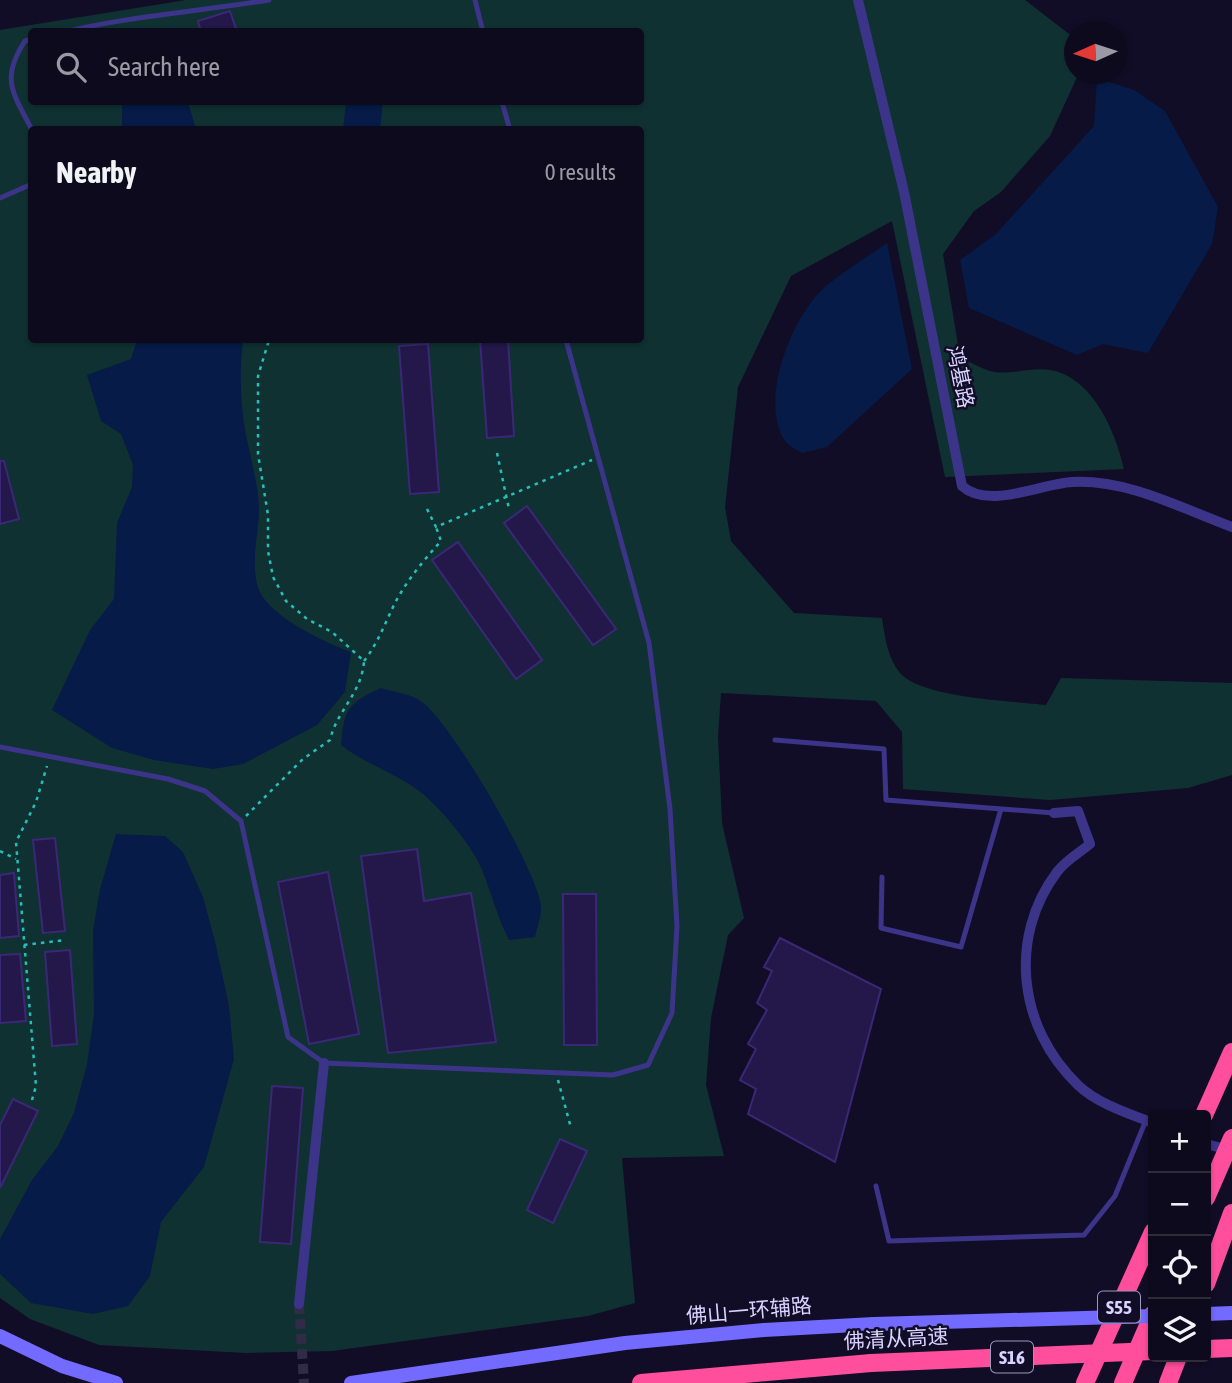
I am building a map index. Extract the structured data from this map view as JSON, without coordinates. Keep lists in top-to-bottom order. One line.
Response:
{"streets":{"highway":["S55","佛清从高速","S16"],"main road":["佛山一环辅路"],"street":["鸿基路"]},"north":"left","page":{"search":"Search here","heading":["Nearby","0 results"],"map_buttons":["+","−"]}}
